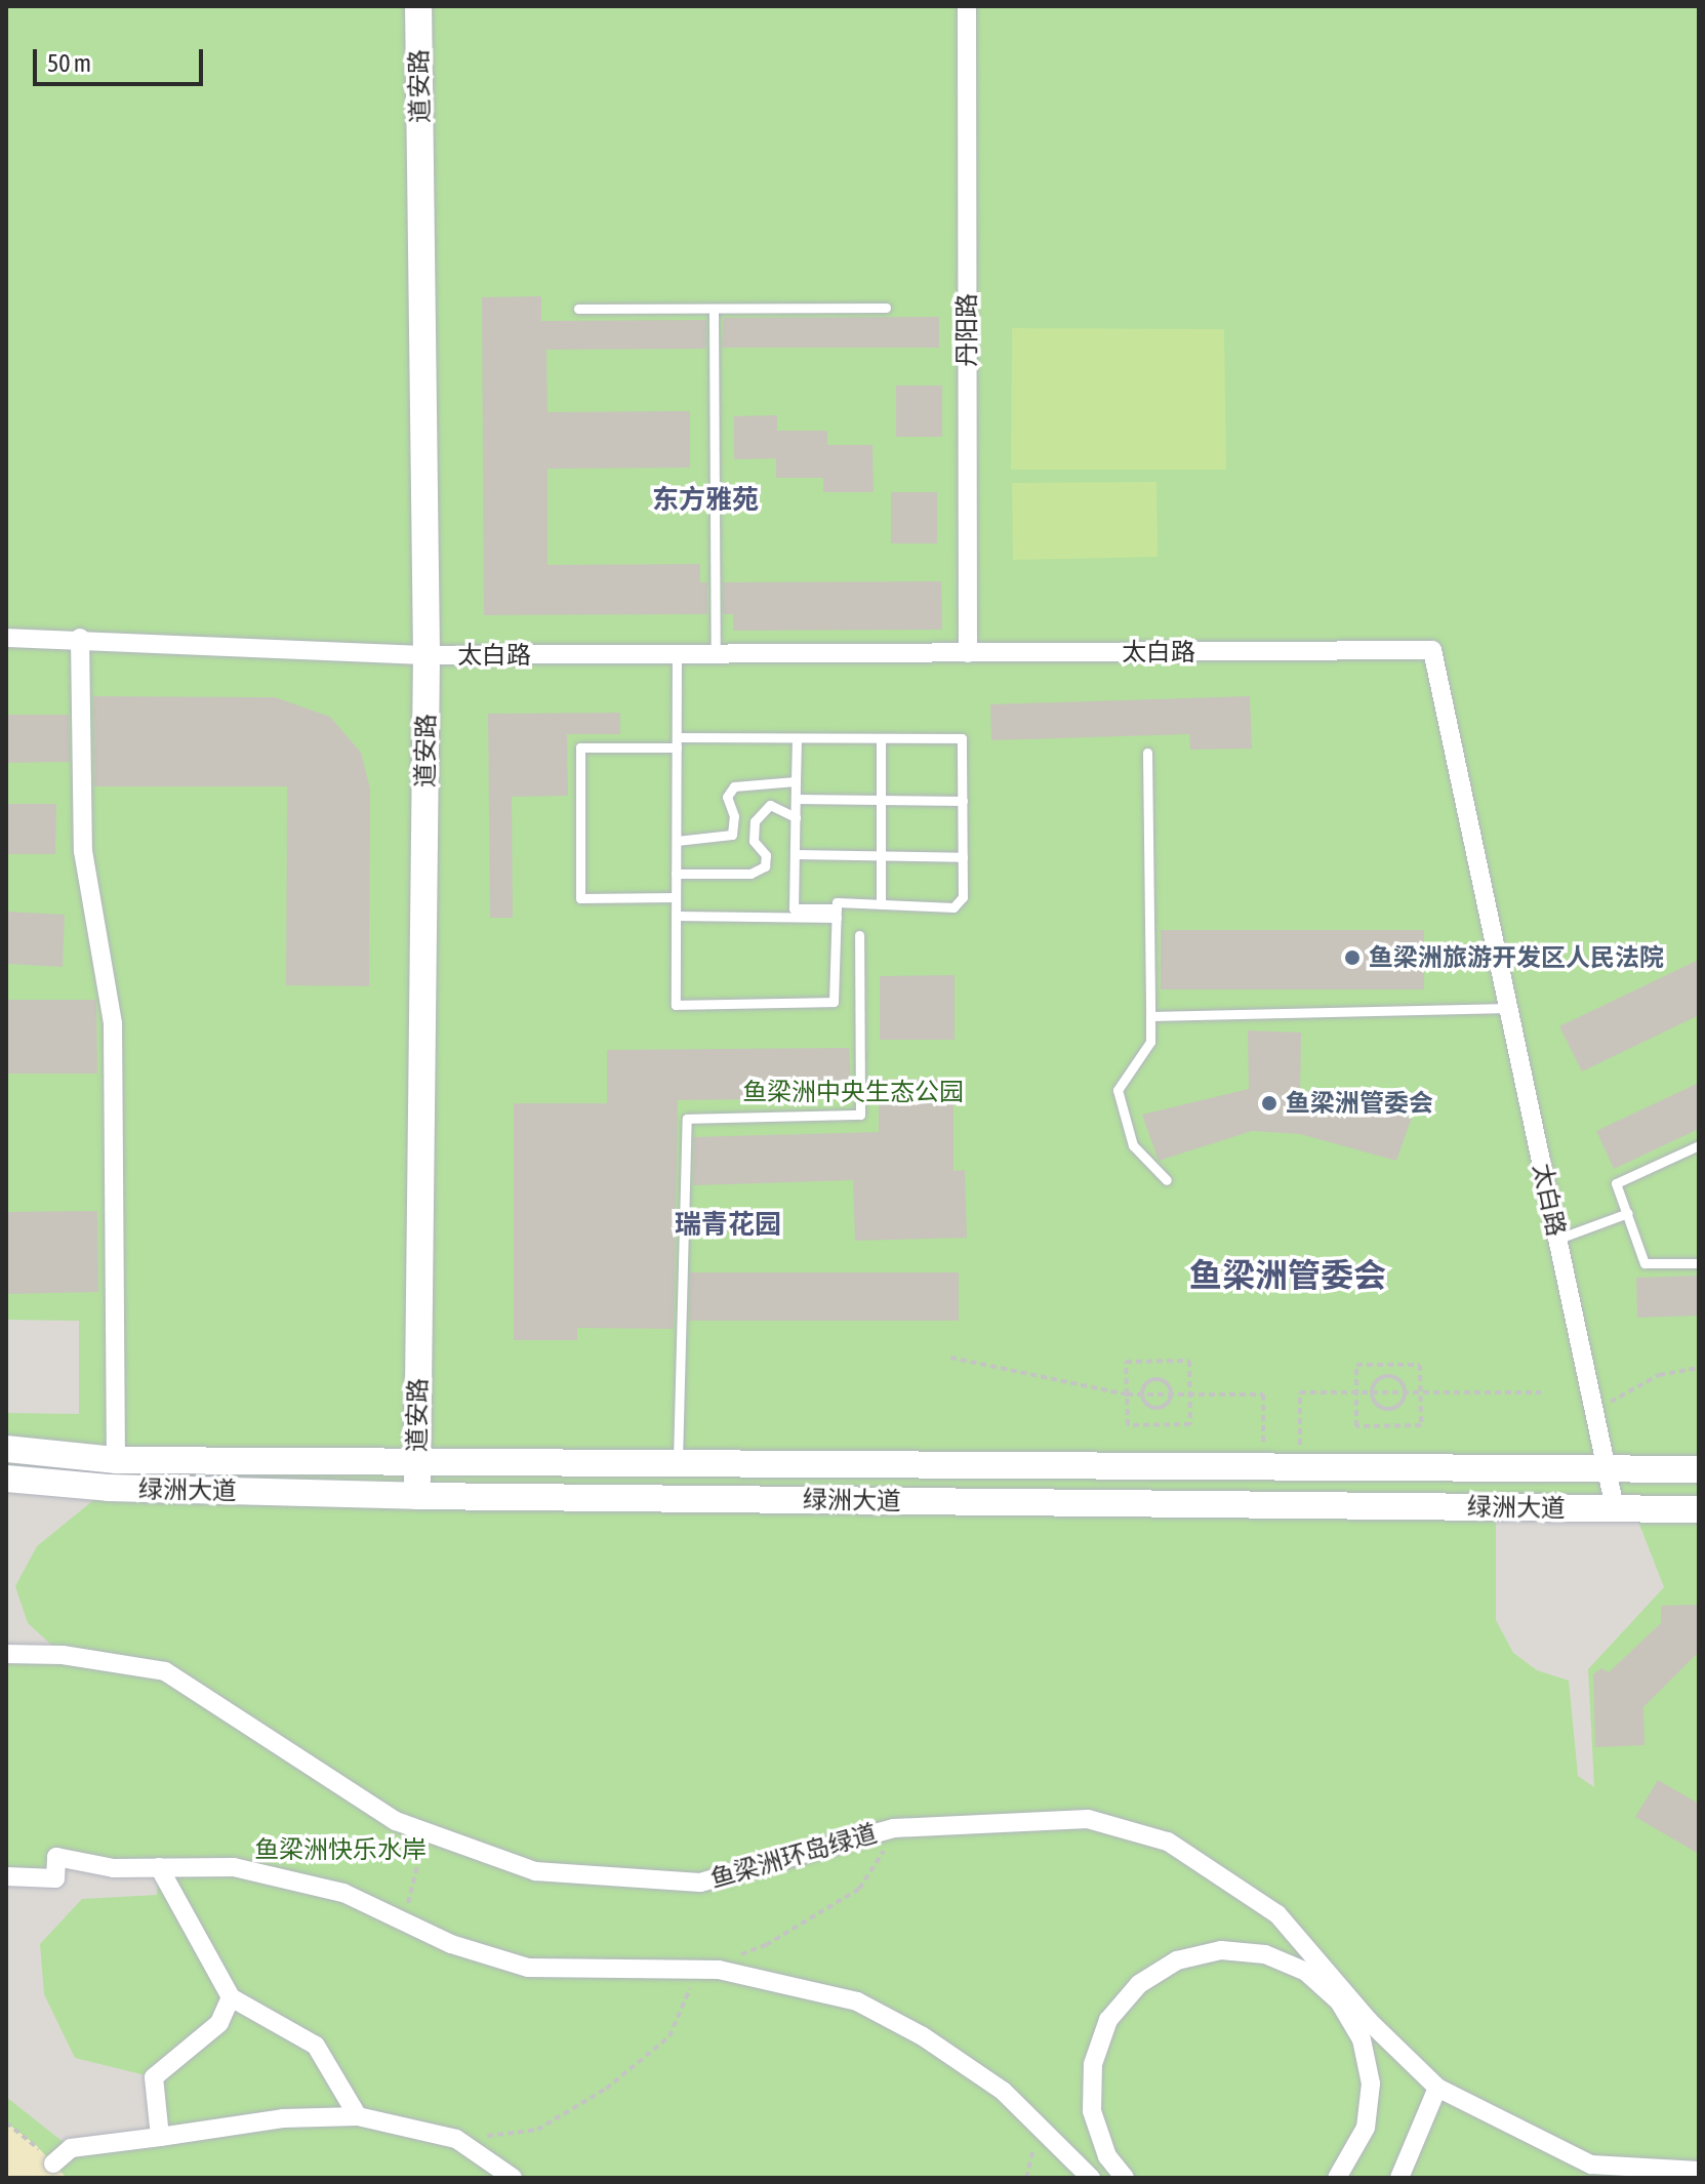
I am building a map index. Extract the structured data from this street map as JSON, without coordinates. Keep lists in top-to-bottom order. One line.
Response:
{"streets":{"main road":["道安路","绿洲大道"],"street":["丹阳路","太白路","鱼梁洲环岛绿道"]},"crossings":[["道安路","太白路"],["道安路","绿洲大道"],["丹阳路","太白路"],["太白路","绿洲大道"]],"districts":["东方雅苑","瑞青花园","鱼梁洲管委会"],"parks":["鱼梁洲中央生态公园","鱼梁洲快乐水岸"],"places":["鱼梁洲旅游开发区人民法院","鱼梁洲管委会"],"scale_bar":"50 m"}
